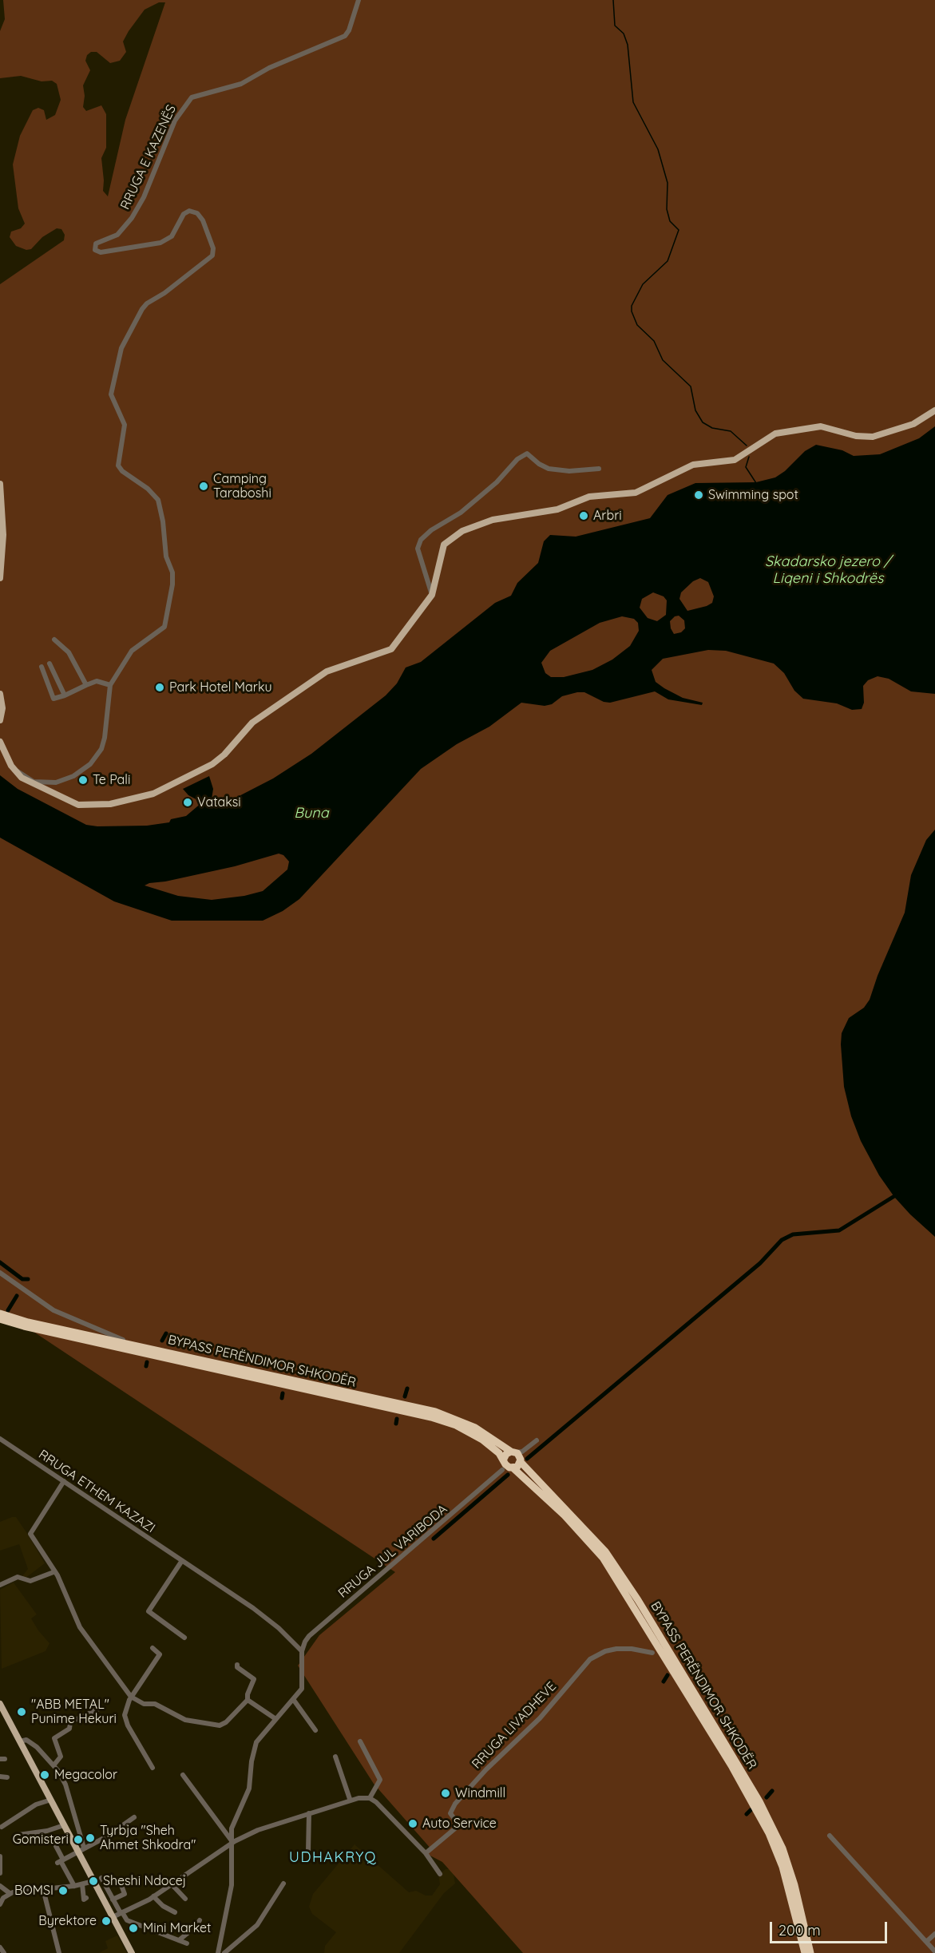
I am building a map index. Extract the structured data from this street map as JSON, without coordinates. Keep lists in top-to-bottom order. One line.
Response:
{"streets":{"highway":["BYPASS PERËNDIMOR SHKODËR"],"street":["RRUGA E KAZENËS","RRUGA ETHEM KAZAZI","RRUGA JUL VARIBODA","RRUGA LIVADHEVE"]},"crossings":[["BYPASS PERËNDIMOR SHKODËR","RRUGA JUL VARIBODA"],["RRUGA ETHEM KAZAZI","RRUGA JUL VARIBODA"]],"districts":["UDHAKRYQ"],"water":["Skadarsko jezero / Liqeni i Shkodrës","Buna"],"places":["Camping Taraboshi","Swimming spot","Arbri","Park Hotel Marku","Te Pali","Vataksi","\"ABB METAL\" Punime Hekuri","Megacolor","Windmill","Auto Service","Tyrbja \"Sheh Ahmet Shkodra\"","Gomisteri","Sheshi Ndocej","BOMSI","Byrektore","Mini Market"],"scale_bar":"200 m"}
